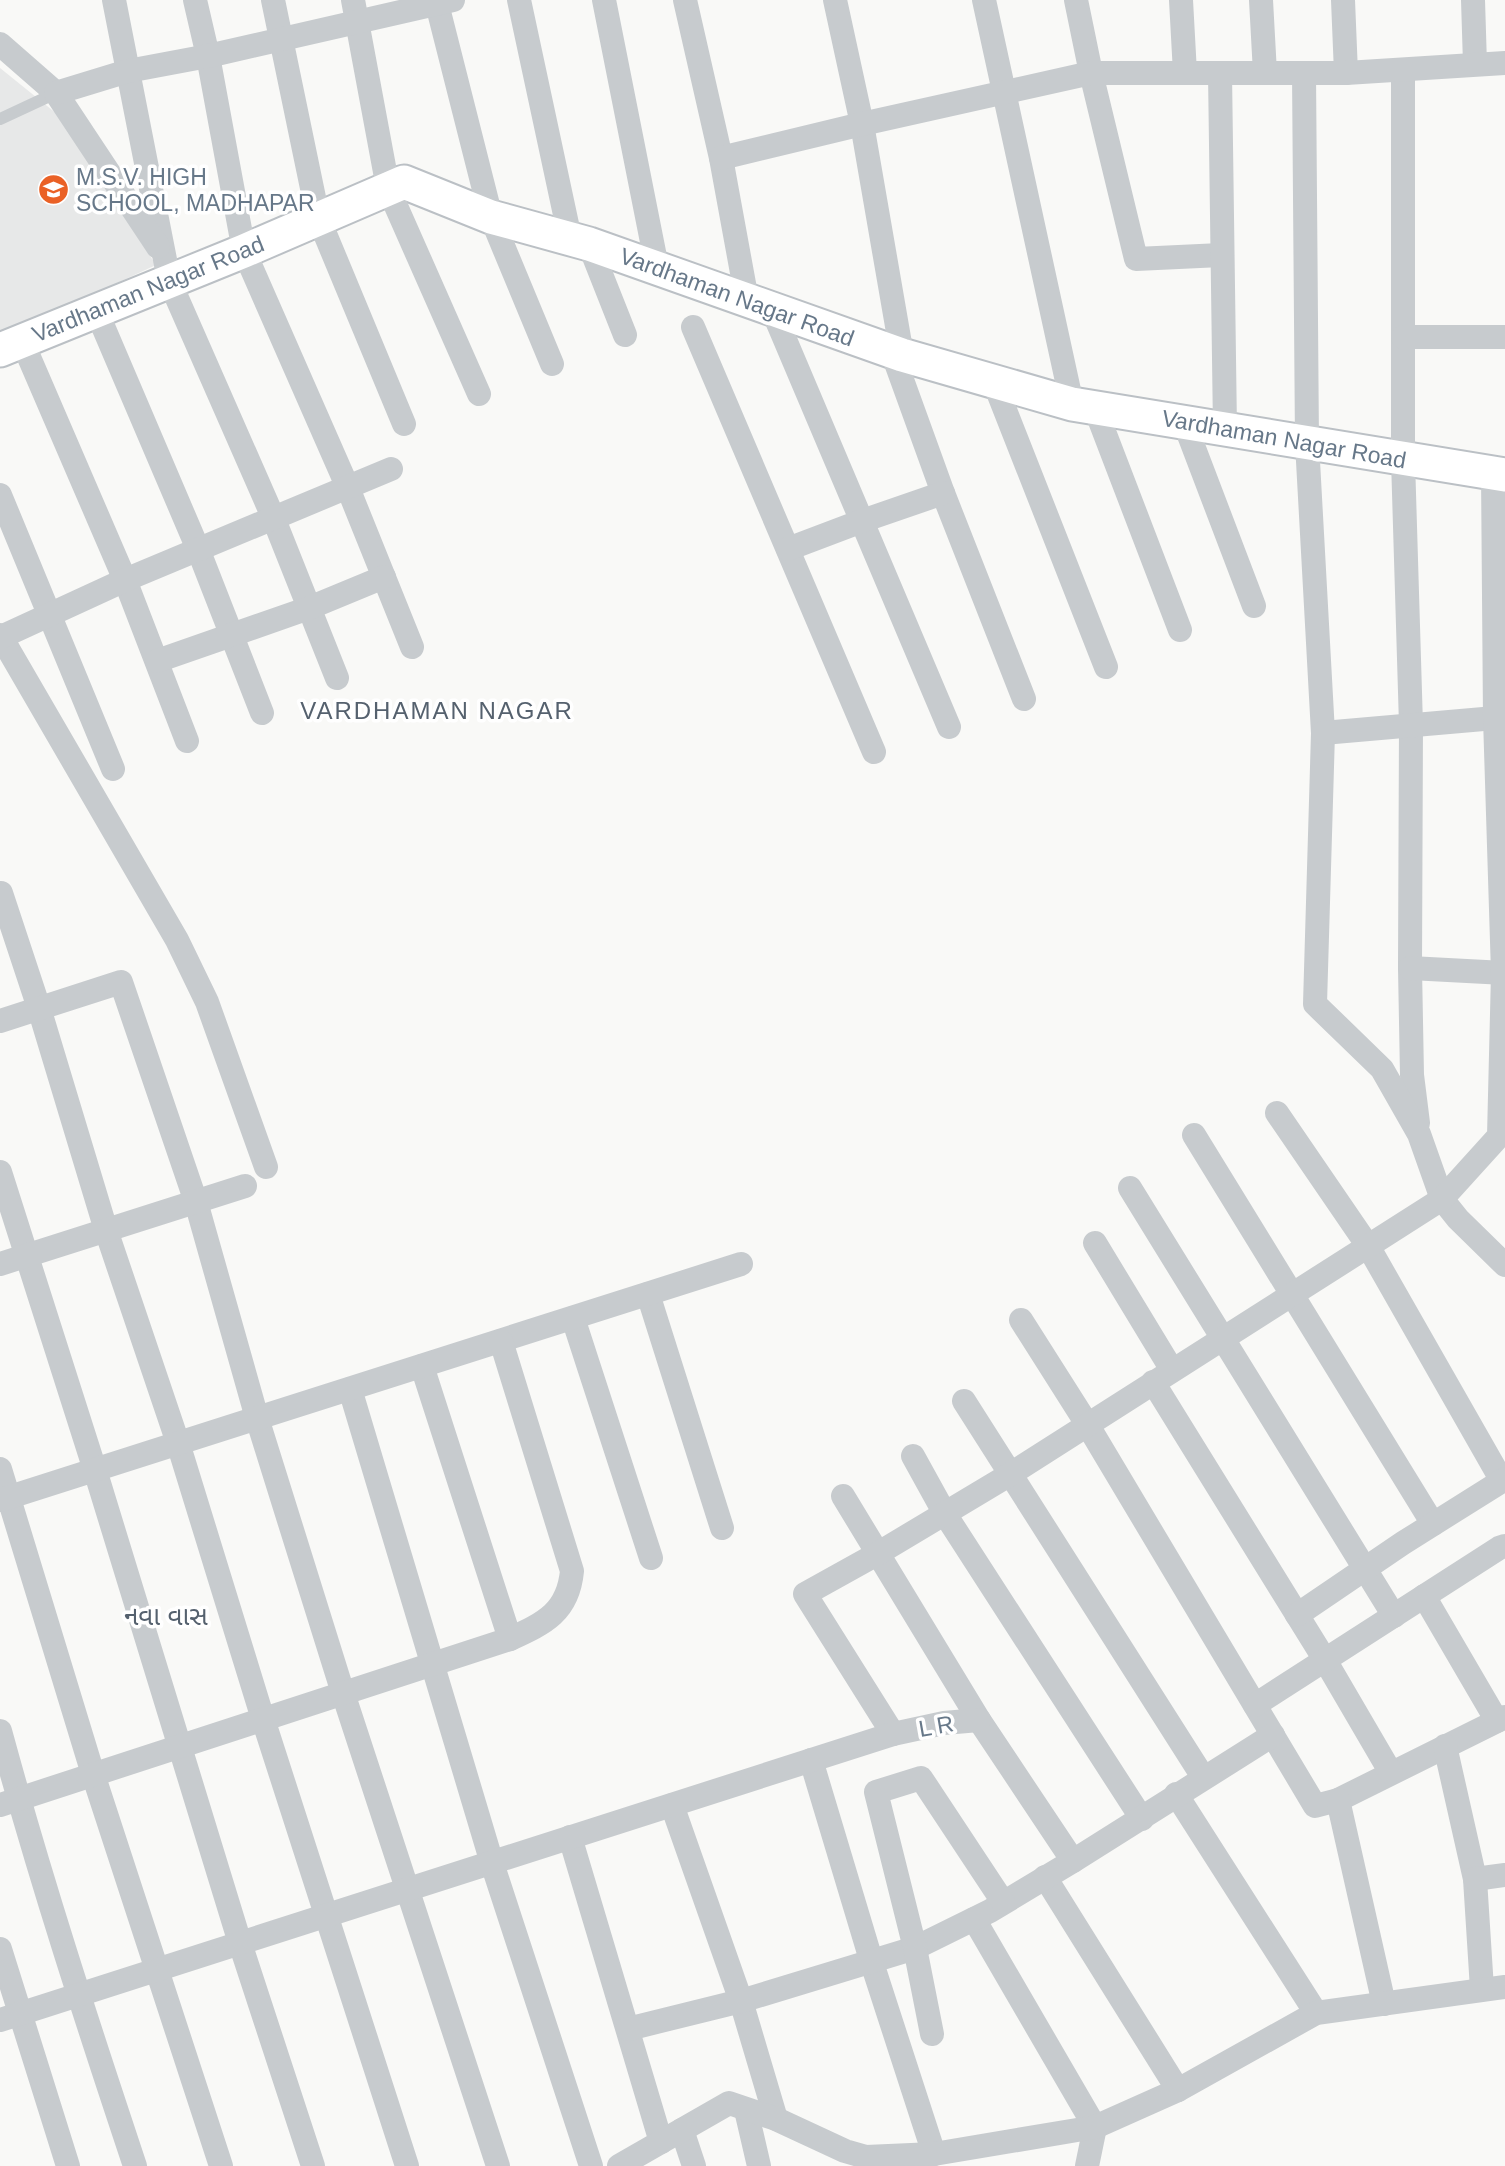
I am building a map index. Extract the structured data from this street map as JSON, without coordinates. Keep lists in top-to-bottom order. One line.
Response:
{"streets":{"street":["Vardhaman Nagar Road","L R"]},"districts":["VARDHAMAN NAGAR","નવા વાસ"],"places":{"school or university":["M.S.V. HIGH SCHOOL, MADHAPAR"]}}
